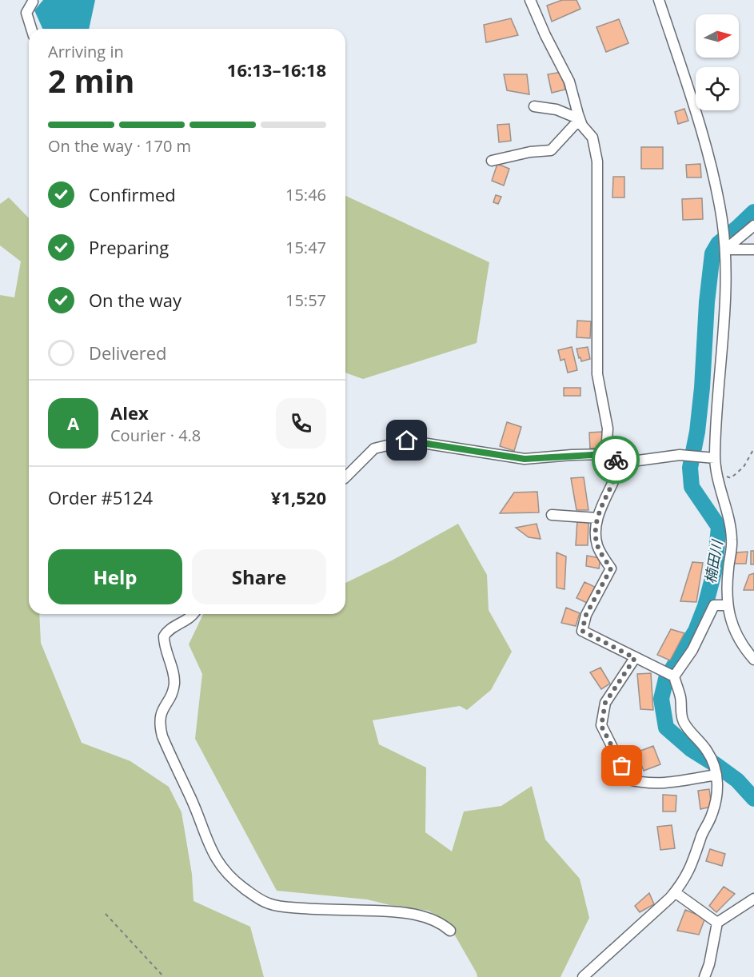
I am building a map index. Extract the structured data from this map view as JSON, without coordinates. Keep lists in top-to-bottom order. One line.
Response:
{"water":["楠田川"],"north":"right","page":{"heading":["2 min","Arriving in","16:13–16:18"],"panel":["Alex","Courier · 4.8","Order #5124","¥1,520"],"bar":"On the way · 170 m","list":[["Confirmed","15:46"],["Preparing","15:47"],["On the way","15:57"],"Delivered"],"round":"A","buttons":["Help","Share"]}}
